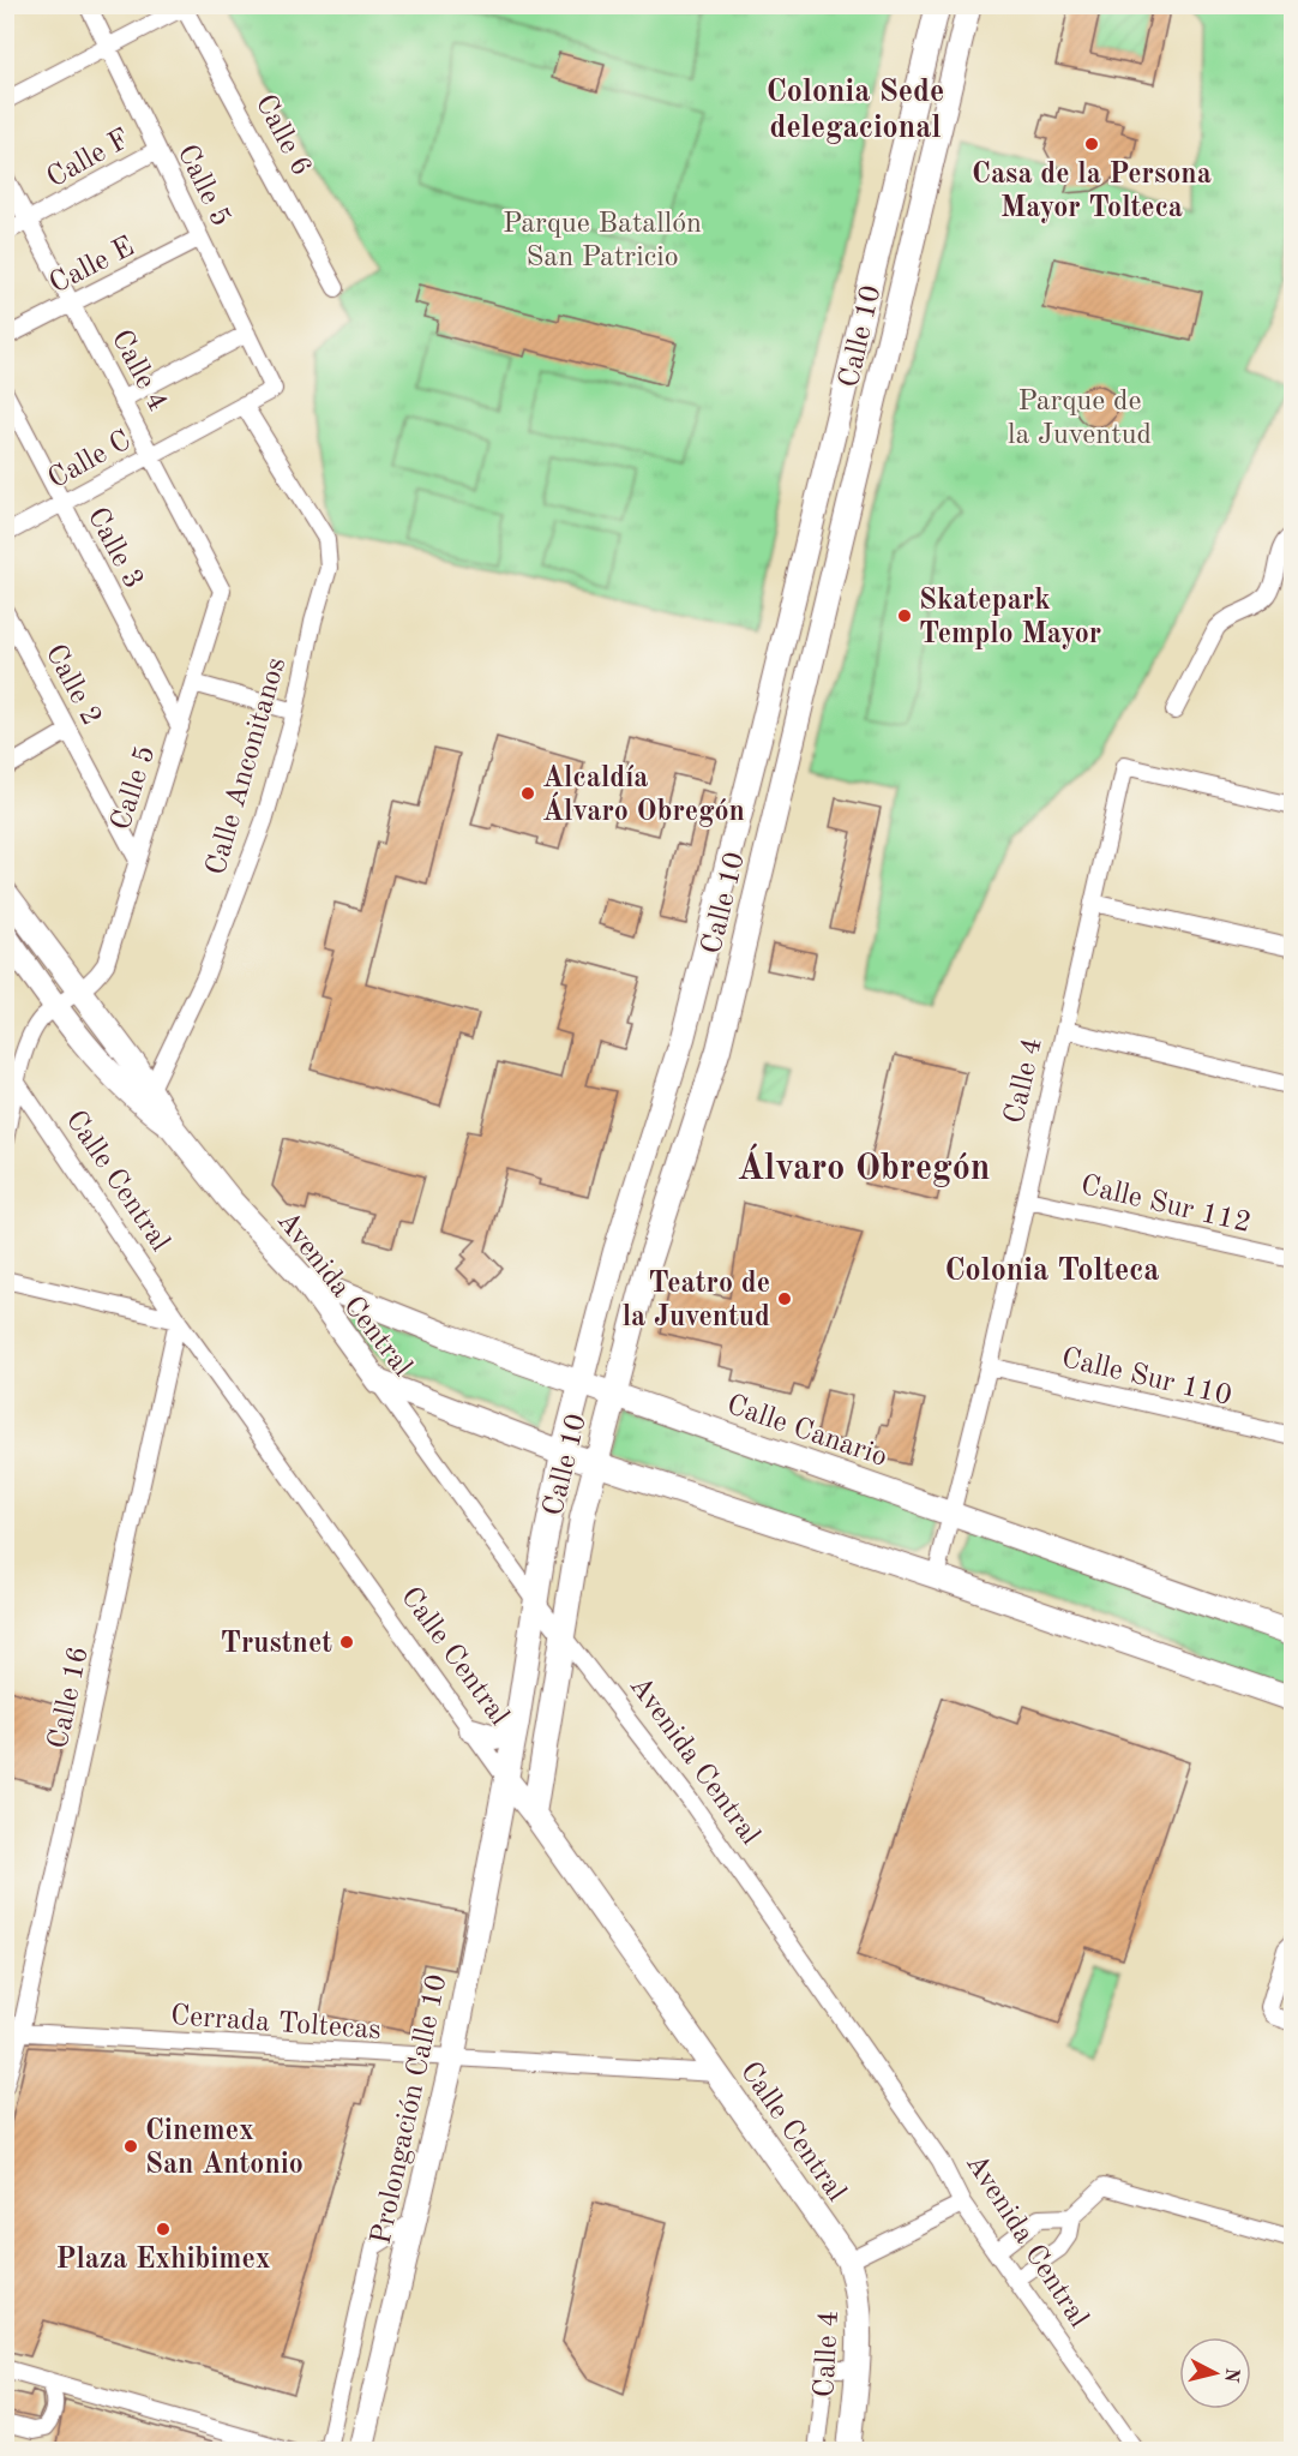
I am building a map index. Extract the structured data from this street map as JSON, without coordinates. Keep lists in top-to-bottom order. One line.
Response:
{"streets":{"street":["Calle 6","Calle F","Calle 5","Calle E","Calle 10","Calle 4","Calle C","Calle 3","Calle 2","Calle Anconitanos","Calle Central","Calle Sur 112","Avenida Central","Calle Sur 110","Calle Canario","Calle 16","Cerrada Toltecas","Prolongación Calle 10"]},"crossings":[["Calle F","Calle 5"],["Calle F","Calle 4"],["Calle 5","Calle E"],["Calle 5","Calle 4"],["Calle 5","Calle C"],["Calle 5","Calle 3"],["Calle 5","Calle 2"],["Calle 5","Calle Central"],["Calle 5","Avenida Central"],["Calle E","Calle 4"],["Calle 10","Calle Central"],["Calle 10","Avenida Central"],["Calle 10","Calle Canario"],["Calle 10","Prolongación Calle 10"],["Calle 4","Calle C"],["Calle 4","Calle Central"],["Calle 4","Calle Sur 112"],["Calle 4","Calle Sur 110"],["Calle 4","Calle Canario"],["Calle C","Calle 3"],["Calle C","Calle Anconitanos"],["Calle Anconitanos","Avenida Central"],["Calle Central","Calle 16"],["Calle Central","Cerrada Toltecas"],["Calle Central","Prolongación Calle 10"],["Avenida Central","Calle Canario"],["Calle 16","Cerrada Toltecas"],["Cerrada Toltecas","Prolongación Calle 10"]],"districts":["Colonia Sede delegacional","Álvaro Obregón","Colonia Tolteca"],"parks":["Parque Batallón San Patricio","Parque de la Juventud"],"places":["Casa de la Persona Mayor Tolteca","Skatepark Templo Mayor","Alcaldía Álvaro Obregón","Teatro de la Juventud","Trustnet","Cinemex San Antonio","Plaza Exhibimex"],"north":"right"}
